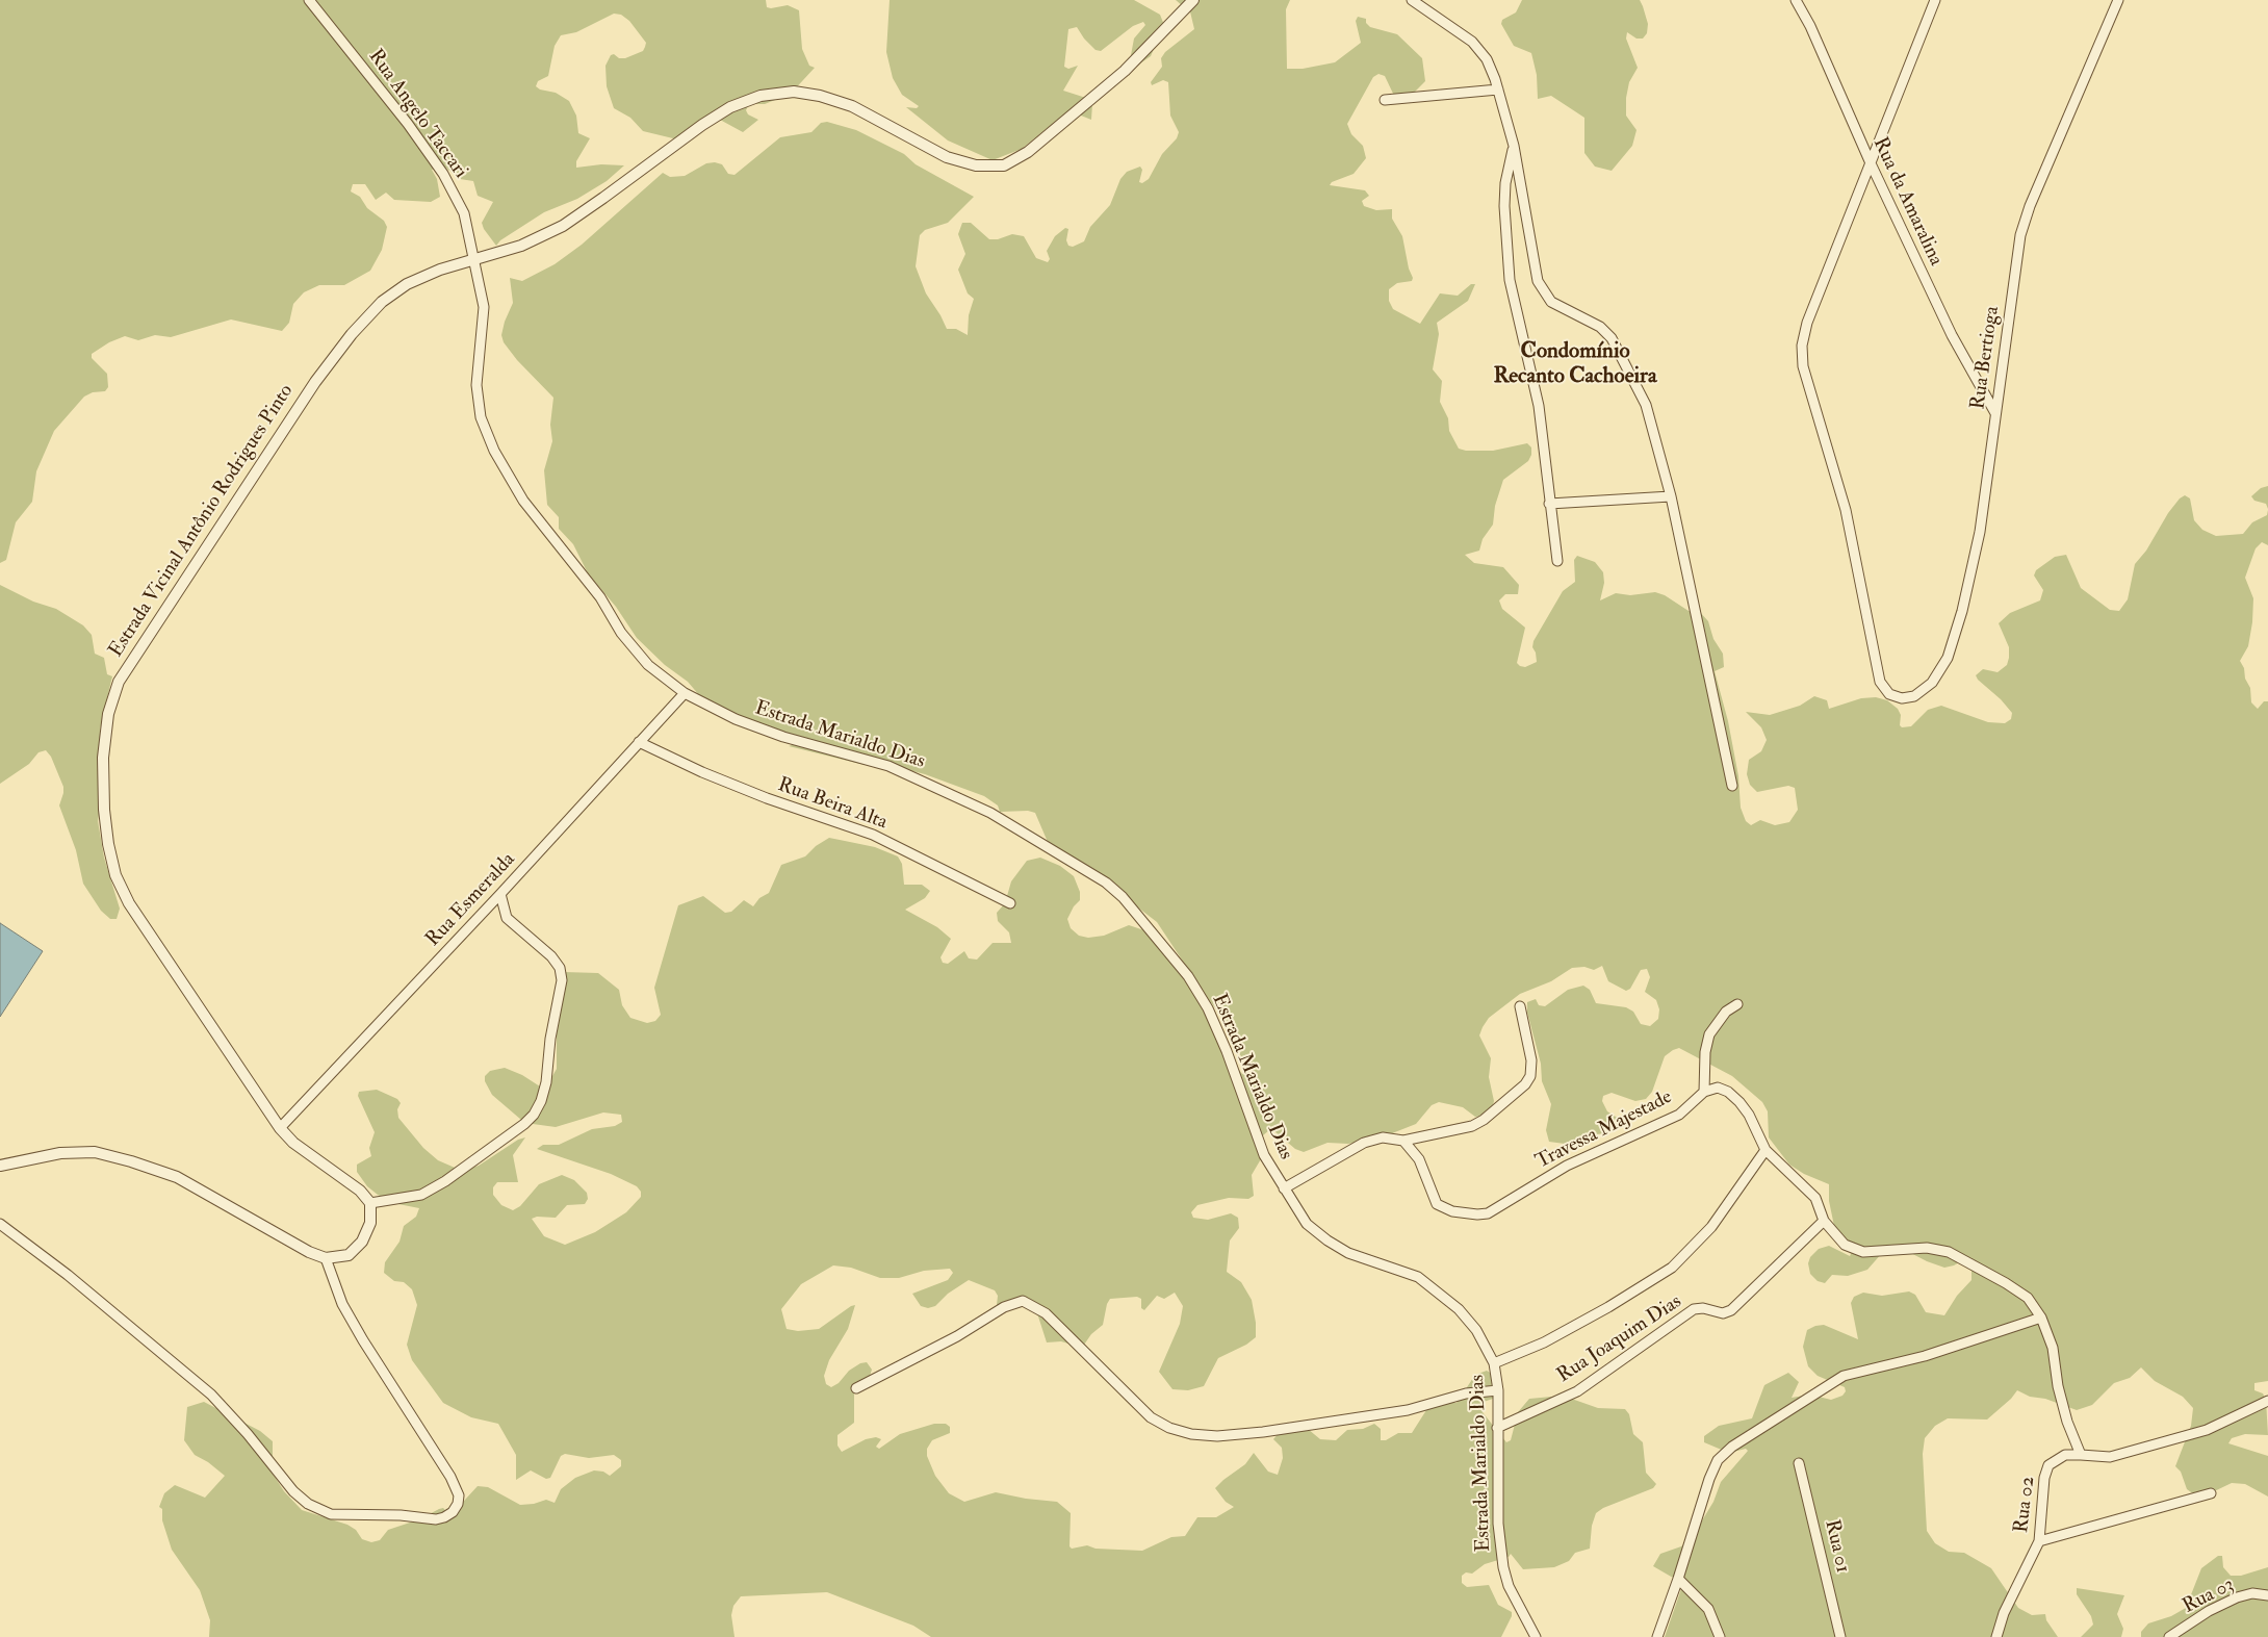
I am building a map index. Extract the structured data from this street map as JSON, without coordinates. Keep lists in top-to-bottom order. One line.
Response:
{"streets":{"street":["Rua Angelo Taccari","Rua da Amaralina","Rua Bertioga","Estrada Vicinal Antônio Rodrigues Pinto","Estrada Marialdo Dias","Rua Beira Alta","Rua Esmeralda","Travessa Majestade","Rua Joaquim Dias","Rua 02","Rua 01","Rua 03"]},"crossings":[["Rua Angelo Taccari","Estrada Vicinal Antônio Rodrigues Pinto"],["Rua Angelo Taccari","Estrada Marialdo Dias"],["Rua da Amaralina","Rua Bertioga"],["Estrada Vicinal Antônio Rodrigues Pinto","Estrada Marialdo Dias"],["Estrada Vicinal Antônio Rodrigues Pinto","Rua Esmeralda"],["Estrada Marialdo Dias","Rua Esmeralda"],["Estrada Marialdo Dias","Rua Joaquim Dias"],["Rua Beira Alta","Rua Esmeralda"]],"districts":["Condomínio Recanto Cachoeira"]}
